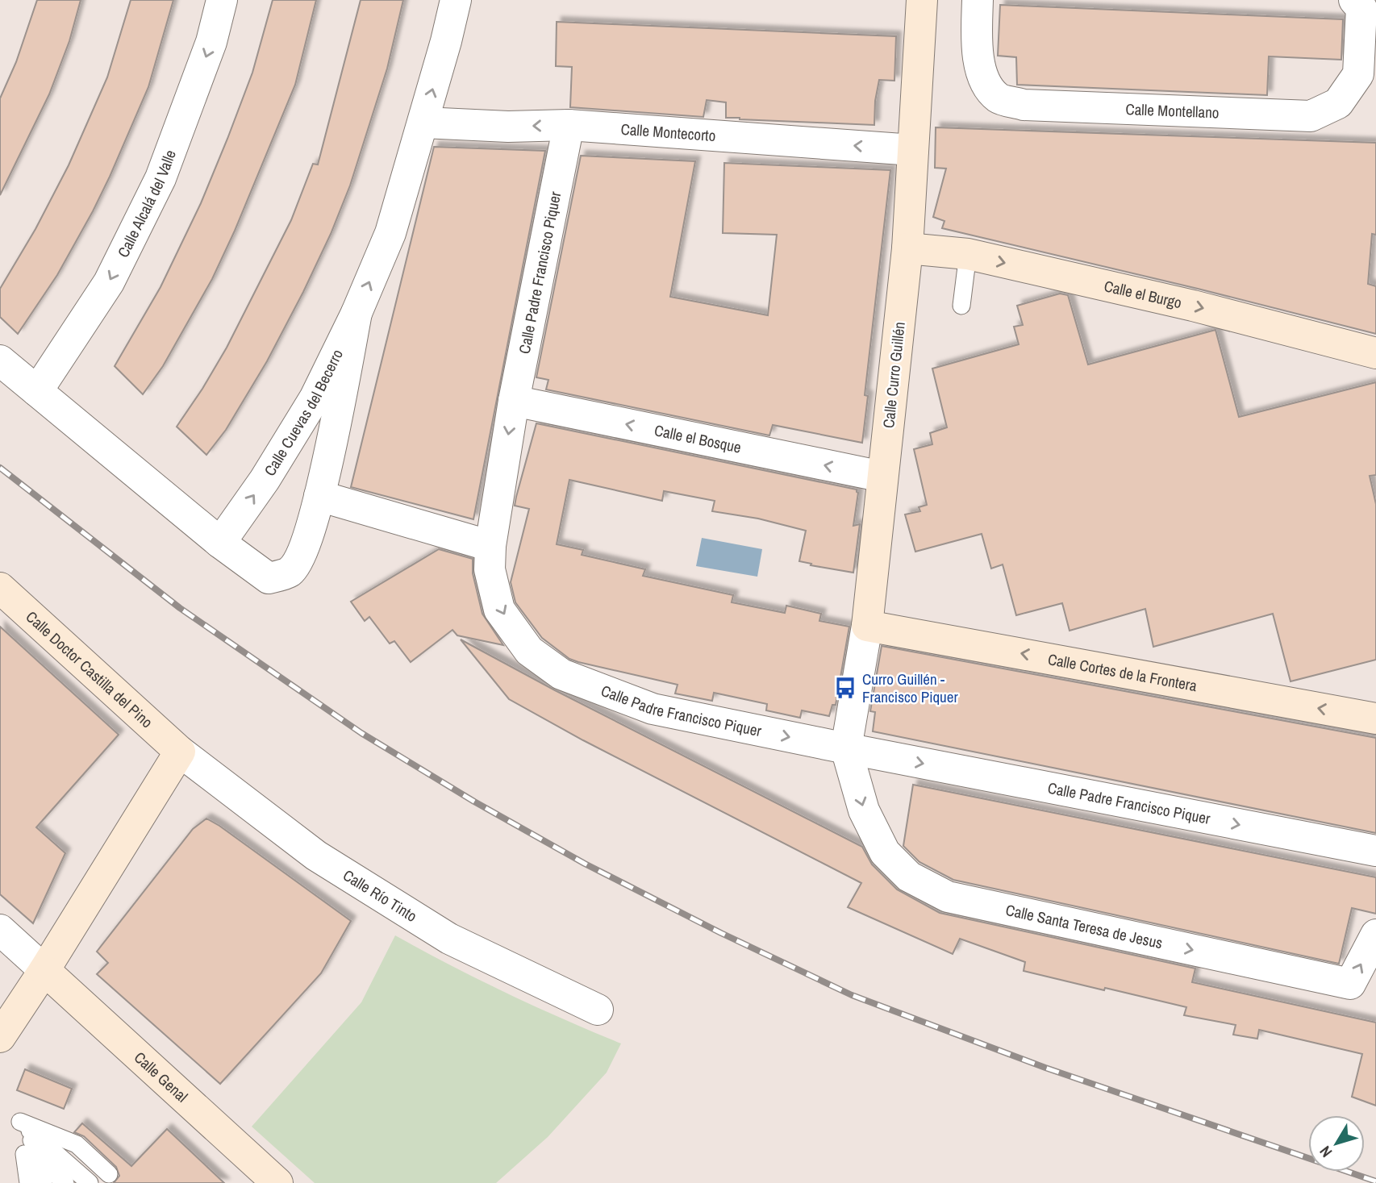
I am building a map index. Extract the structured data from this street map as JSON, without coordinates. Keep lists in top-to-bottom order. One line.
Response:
{"streets":{"street":["Calle Montellano","Calle Montecorto","Calle Alcalá del Valle","Calle Padre Francisco Piquer","Calle el Burgo","Calle Curro Guillén","Calle Cuevas del Becerro","Calle el Bosque","Calle Doctor Castilla del Pino","Calle Cortes de la Frontera","Calle Río Tinto","Calle Santa Teresa de Jesus","Calle Genal"]},"crossings":[["Calle Montecorto","Calle Padre Francisco Piquer"],["Calle Montecorto","Calle Curro Guillén"],["Calle Montecorto","Calle Cuevas del Becerro"],["Calle Padre Francisco Piquer","Calle Curro Guillén"],["Calle Padre Francisco Piquer","Calle el Bosque"],["Calle Padre Francisco Piquer","Calle Santa Teresa de Jesus"],["Calle el Burgo","Calle Curro Guillén"],["Calle Curro Guillén","Calle el Bosque"],["Calle Curro Guillén","Calle Cortes de la Frontera"],["Calle Curro Guillén","Calle Santa Teresa de Jesus"],["Calle Doctor Castilla del Pino","Calle Río Tinto"]],"one_way":["Calle Montecorto","Calle Padre Francisco Piquer","Calle el Burgo","Calle el Bosque","Calle Cortes de la Frontera","Calle Santa Teresa de Jesus"],"places":{"bus stop":["Curro Guillén - Francisco Piquer"]},"north":"bottom left"}
